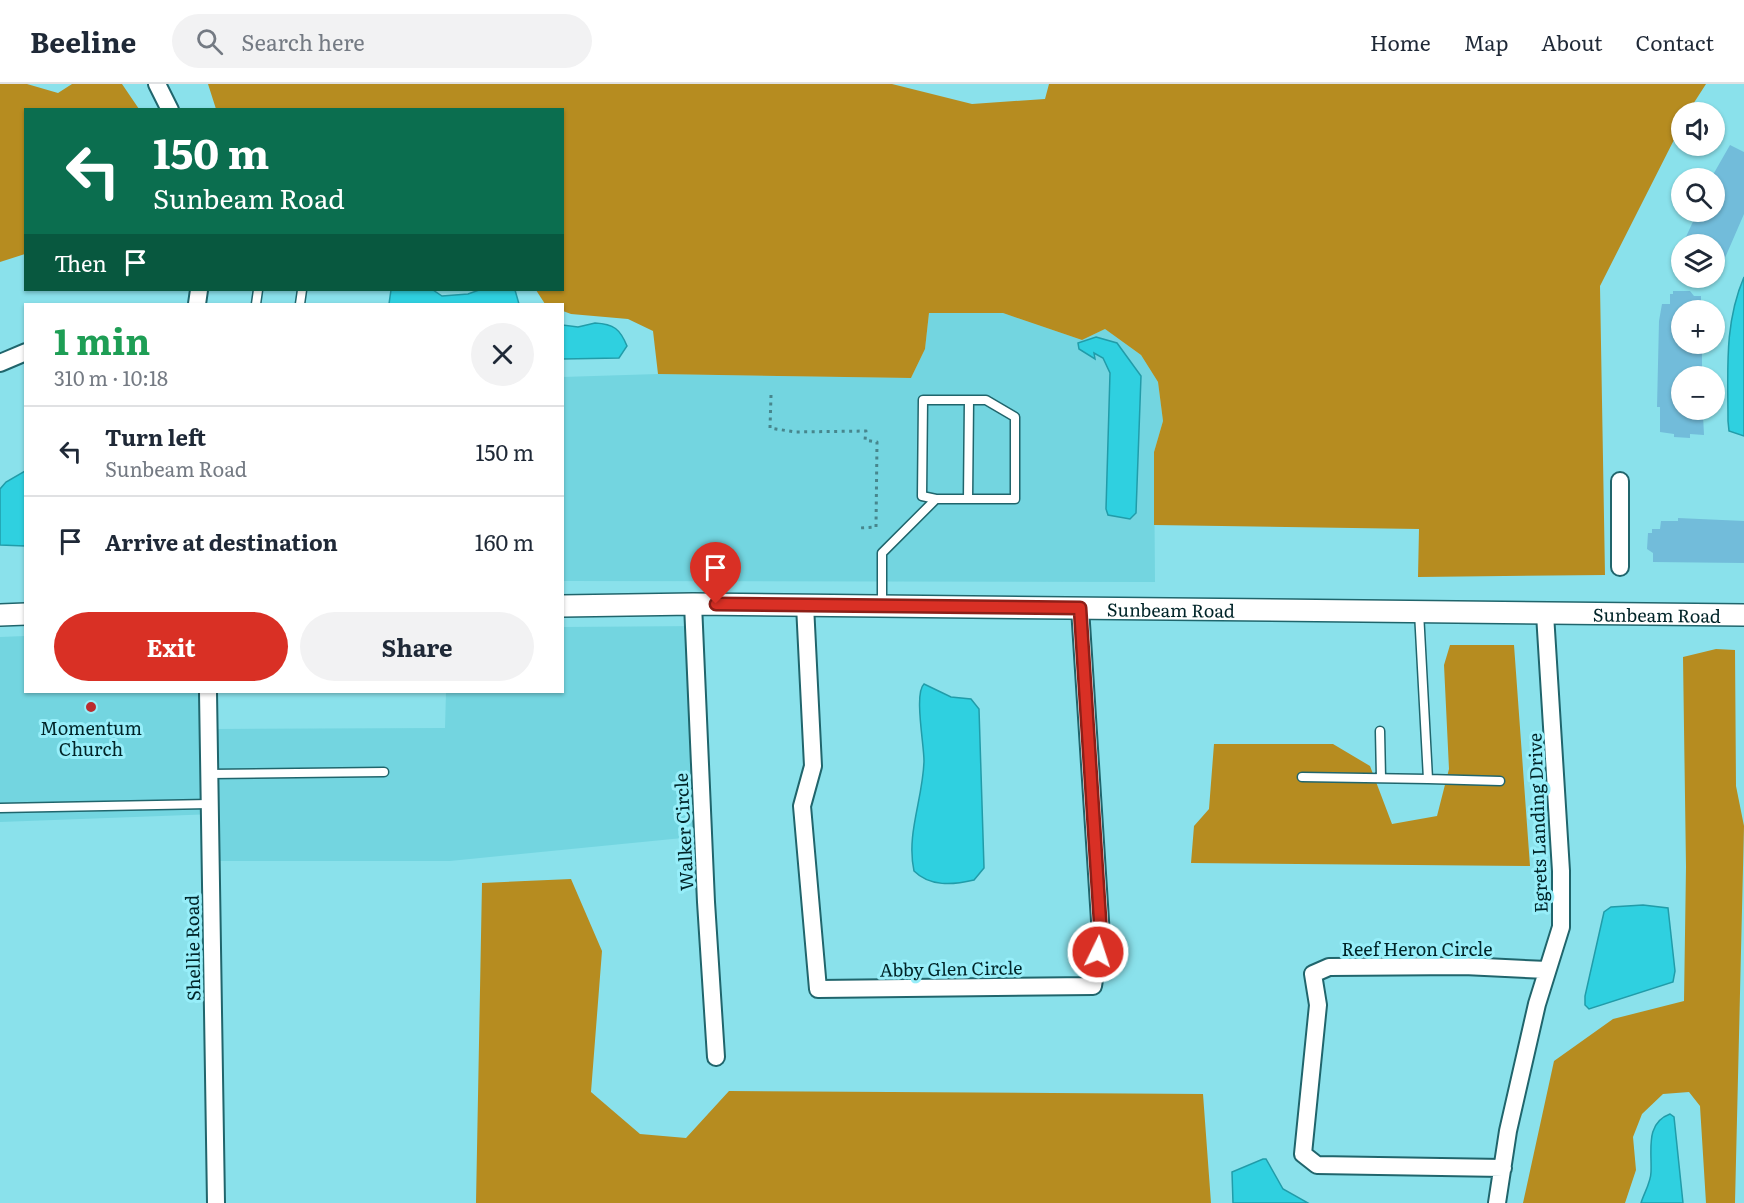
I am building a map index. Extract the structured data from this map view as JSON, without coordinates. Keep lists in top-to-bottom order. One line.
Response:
{"streets":{"street":["Sunbeam Road","Egrets Landing Drive","Walker Circle","Shellie Road","Reef Heron Circle","Abby Glen Circle"]},"crossings":[["Sunbeam Road","Egrets Landing Drive"],["Sunbeam Road","Walker Circle"],["Sunbeam Road","Abby Glen Circle"],["Egrets Landing Drive","Reef Heron Circle"]],"places":["Momentum Church"],"page":{"header":"Beeline","search":"Search here","nav":["Home","Map","About","Contact"],"map_buttons":["+","−"],"turn":["150 m","Sunbeam Road"],"then":"Then","heading":["1 min","310 m · 10:18"],"list":[{"name":"Turn left","note":"Sunbeam Road","value":"150 m"},{"name":"Arrive at destination","value":"160 m"}],"buttons":["Exit","Share"]}}
